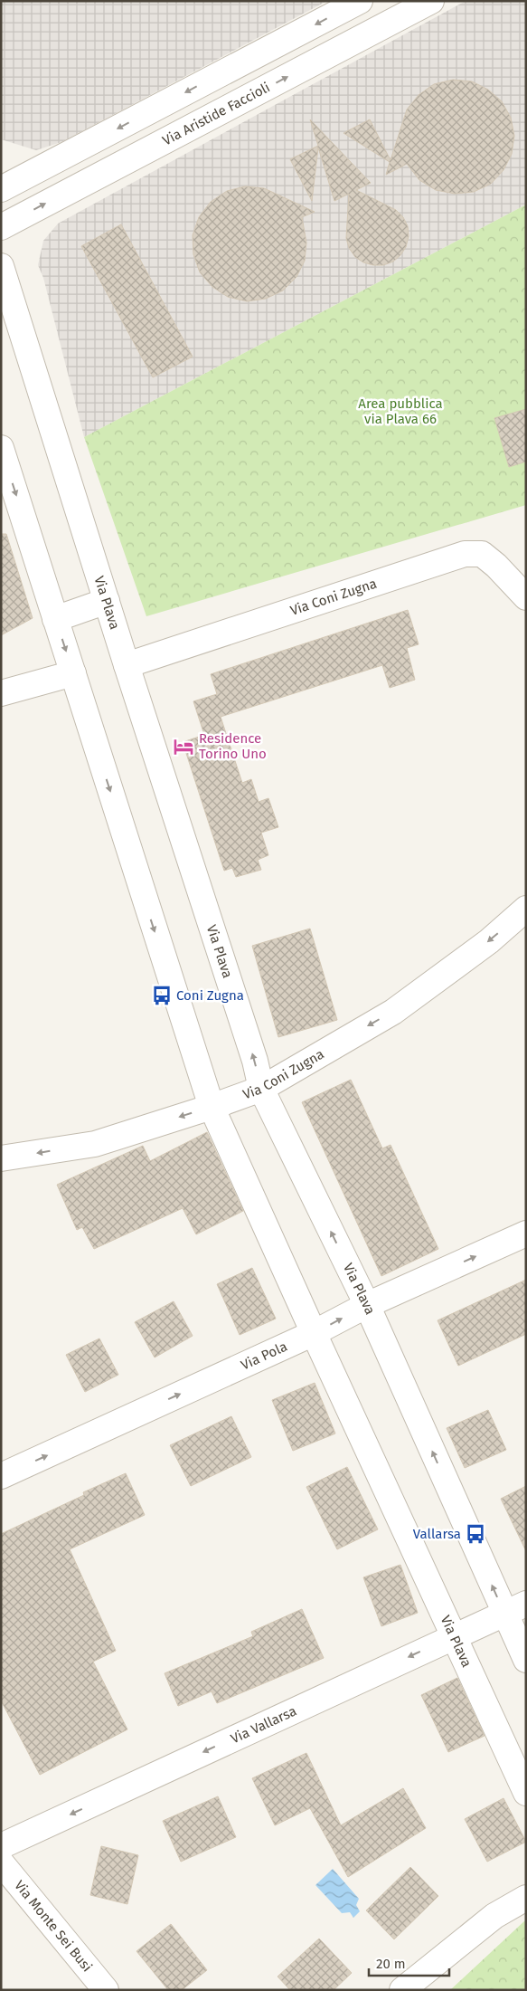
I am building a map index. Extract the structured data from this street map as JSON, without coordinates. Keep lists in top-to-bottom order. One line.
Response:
{"streets":{"street":["Via Aristide Faccioli","Via Coni Zugna","Via Plava","Via Pola","Via Vallarsa","Via Monte Sei Busi"]},"crossings":[["Via Coni Zugna","Via Plava"],["Via Plava","Via Pola"],["Via Plava","Via Vallarsa"]],"one_way":["Via Coni Zugna","Via Pola","Via Vallarsa"],"parks":["Area pubblica via Plava 66"],"places":{"hotel":["Residence Torino Uno"],"bus stop":["Coni Zugna","Vallarsa"]},"scale_bar":"20 m"}
